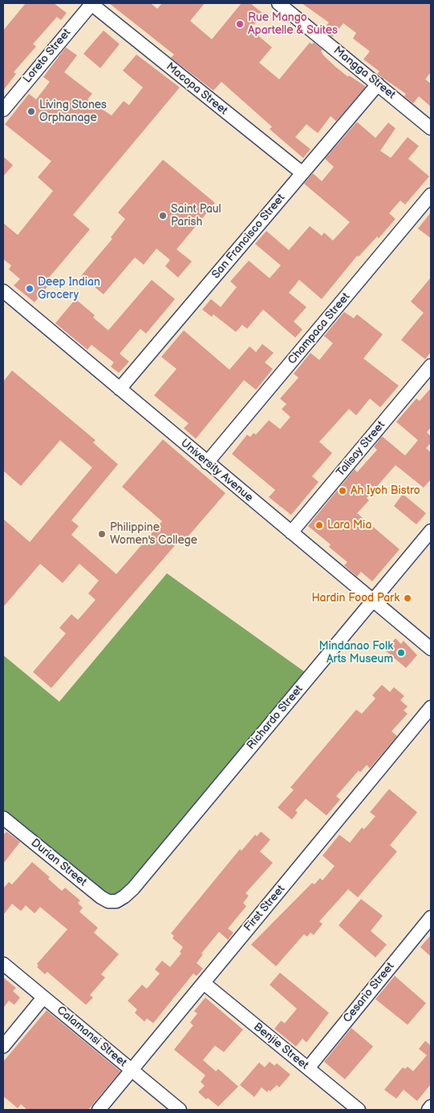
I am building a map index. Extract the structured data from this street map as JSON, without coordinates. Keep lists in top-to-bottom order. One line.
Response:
{"streets":{"street":["Loreto Street","Mangga Street","Macopa Street","San Francisco Street","Champaca Street","Talisay Street","University Avenue","Richardo Street","Durian Street","First Street","Cesario Street","Calamansi Street","Benjie Street"]},"crossings":[["Loreto Street","Macopa Street"],["Mangga Street","San Francisco Street"],["Macopa Street","San Francisco Street"],["San Francisco Street","University Avenue"],["Champaca Street","University Avenue"],["Talisay Street","University Avenue"],["University Avenue","Richardo Street"],["Richardo Street","Durian Street"],["First Street","Calamansi Street"],["First Street","Benjie Street"],["Cesario Street","Benjie Street"]],"places":["Rue Mango Apartelle & Suites","Living Stones Orphanage","Saint Paul Parish","Deep Indian Grocery","Ah Iyoh Bistro","Lara Mia","Philippine Women's College","Hardin Food Park","Mindanao Folk Arts Museum"]}
